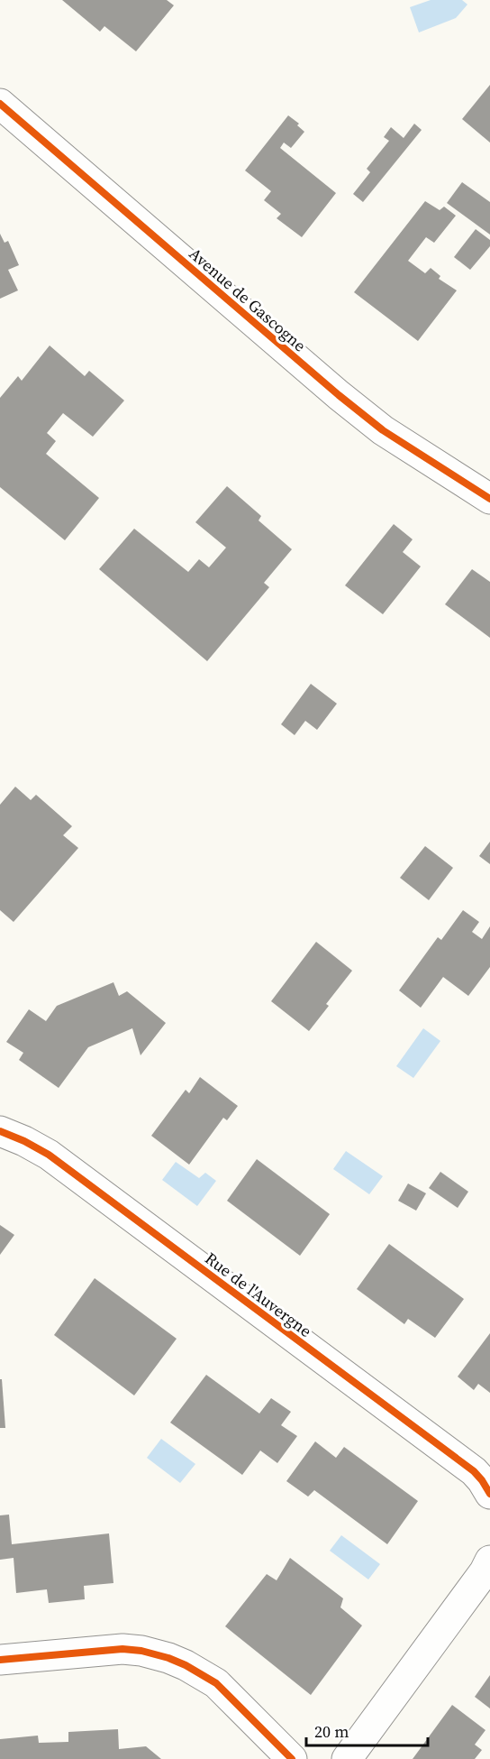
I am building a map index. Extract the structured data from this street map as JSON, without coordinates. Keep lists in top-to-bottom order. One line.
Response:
{"streets":{"street":["Avenue de Gascogne","Rue de l'Auvergne"]},"scale_bar":"20 m"}
